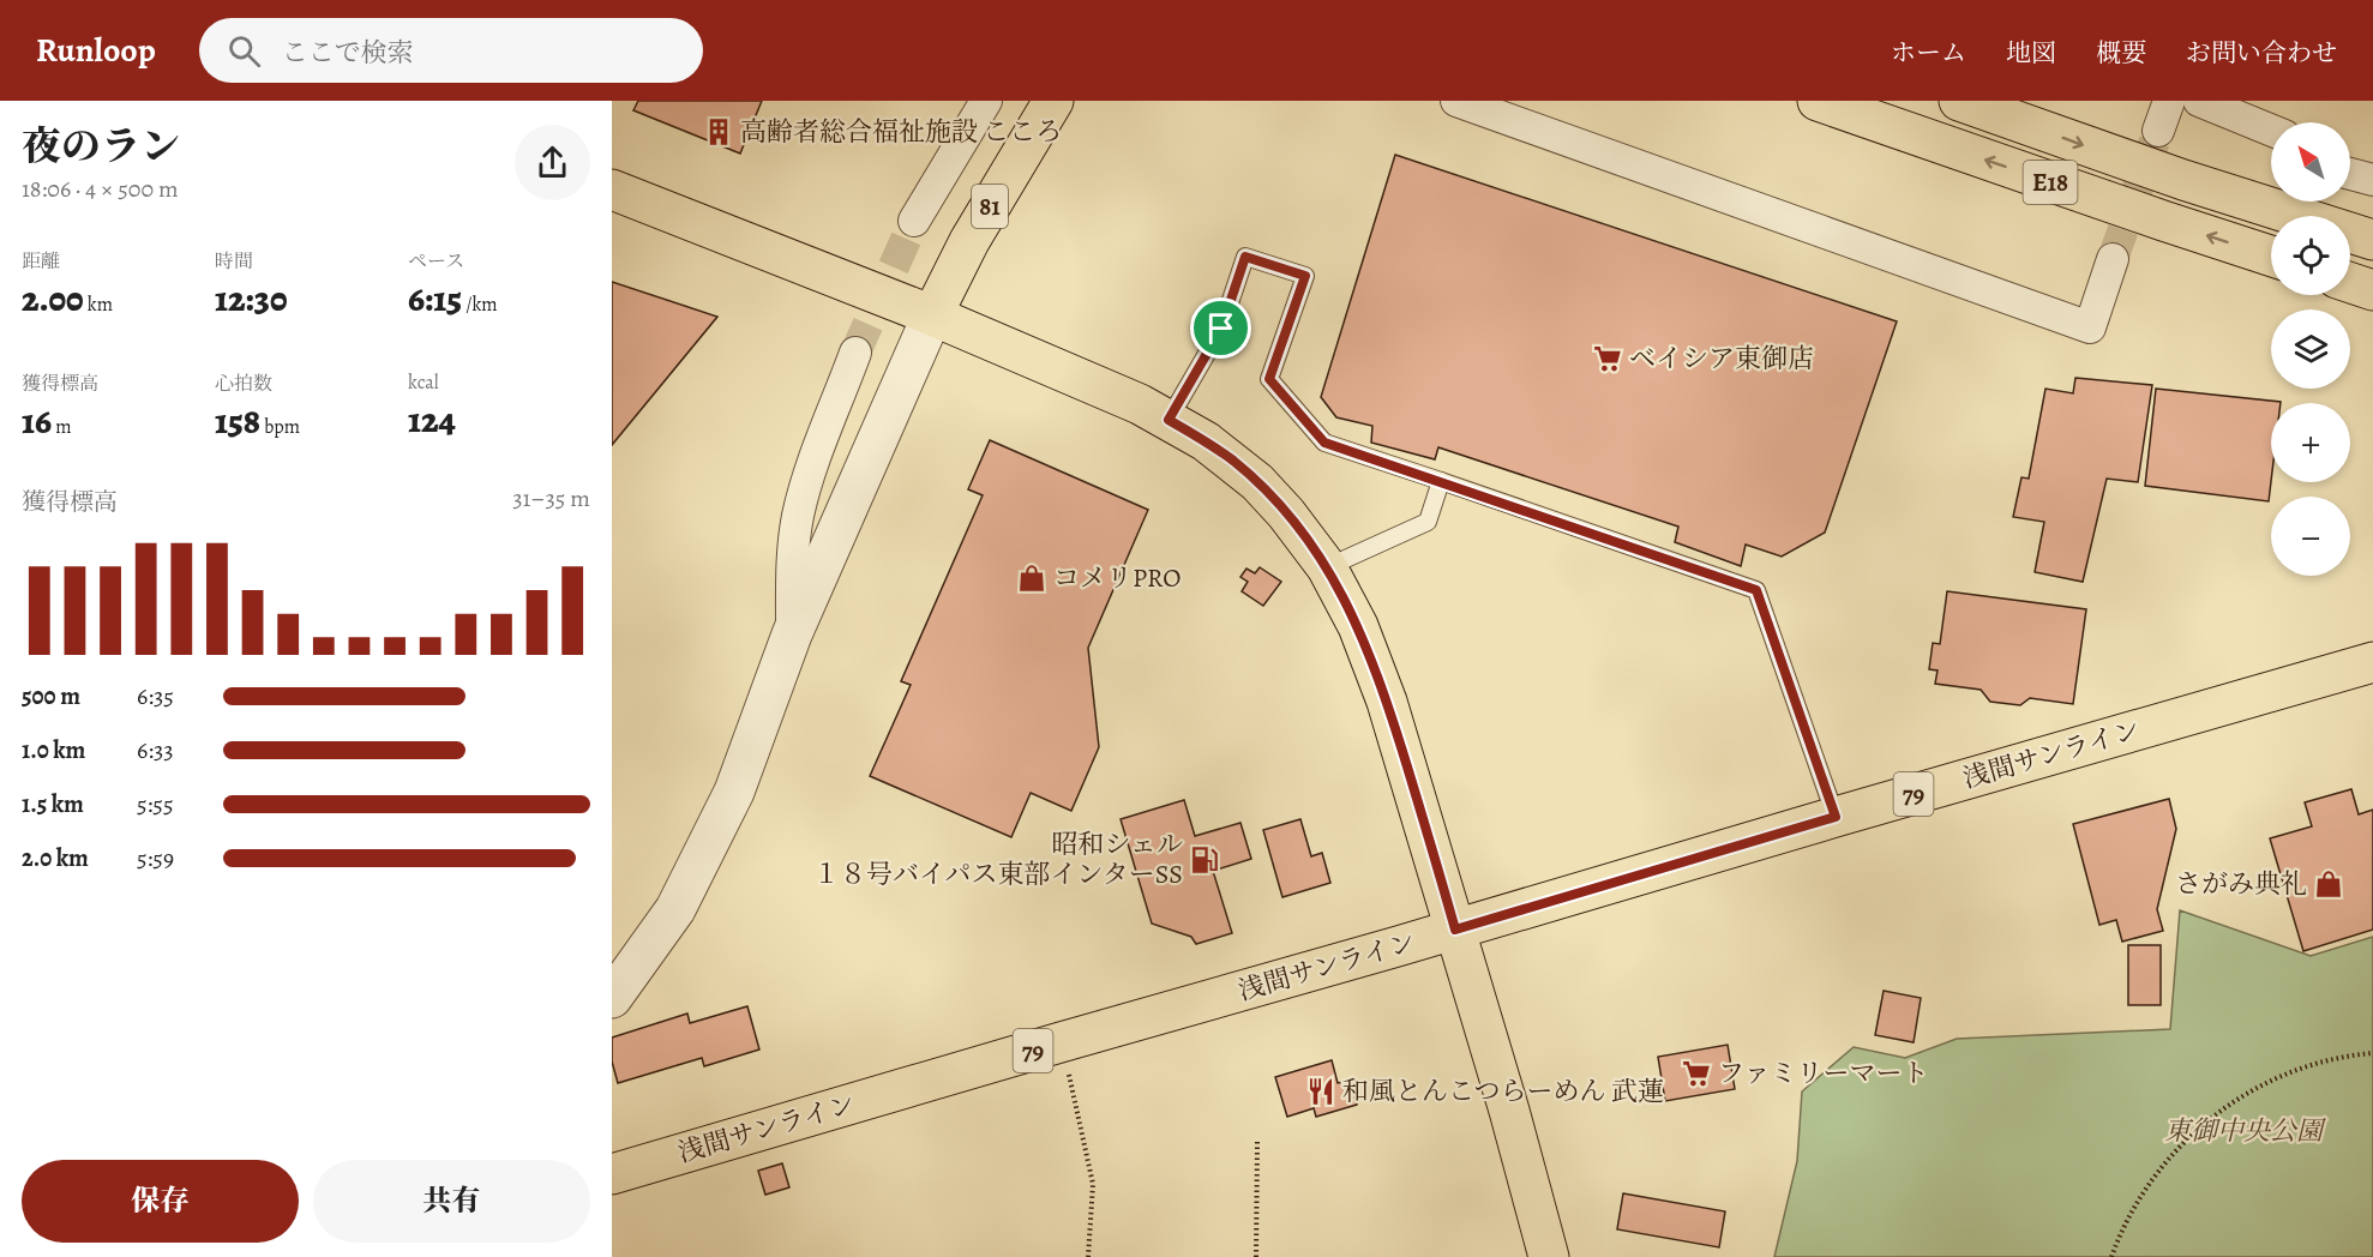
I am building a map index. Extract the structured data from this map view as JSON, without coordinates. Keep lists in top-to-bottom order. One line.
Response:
{"streets":{"main road":["E18","81","浅間サンライン","79"]},"parks":["東御中央公園"],"places":{"building":["高齢者総合福祉施設 こころ"],"supermarket":["ベイシア東御店","ファミリーマート"],"shop":["コメリPRO","さがみ典礼"],"fuel station":["昭和シェル １８号バイパス東部インターSS"],"restaurant":["和風とんこつらーめん 武蓮"]},"north":"top left","page":{"header":"Runloop","search":"ここで検索","nav":["ホーム","地図","概要","お問い合わせ"],"heading":["夜のラン","18:06 · 4 × 500 m"],"map_buttons":["+","−"],"stats":[["距離","2.00 km"],["時間","12:30"],["ペース","6:15 /km"],["獲得標高","16 m"],["心拍数","158 bpm"],["kcal","124"]],"chart":["獲得標高","31–35 m"],"list":[{"name":"500 m","note":"6:35"},{"name":"1.0 km","note":"6:33"},{"name":"1.5 km","note":"5:55"},{"name":"2.0 km","note":"5:59"}],"buttons":["保存","共有"]}}
